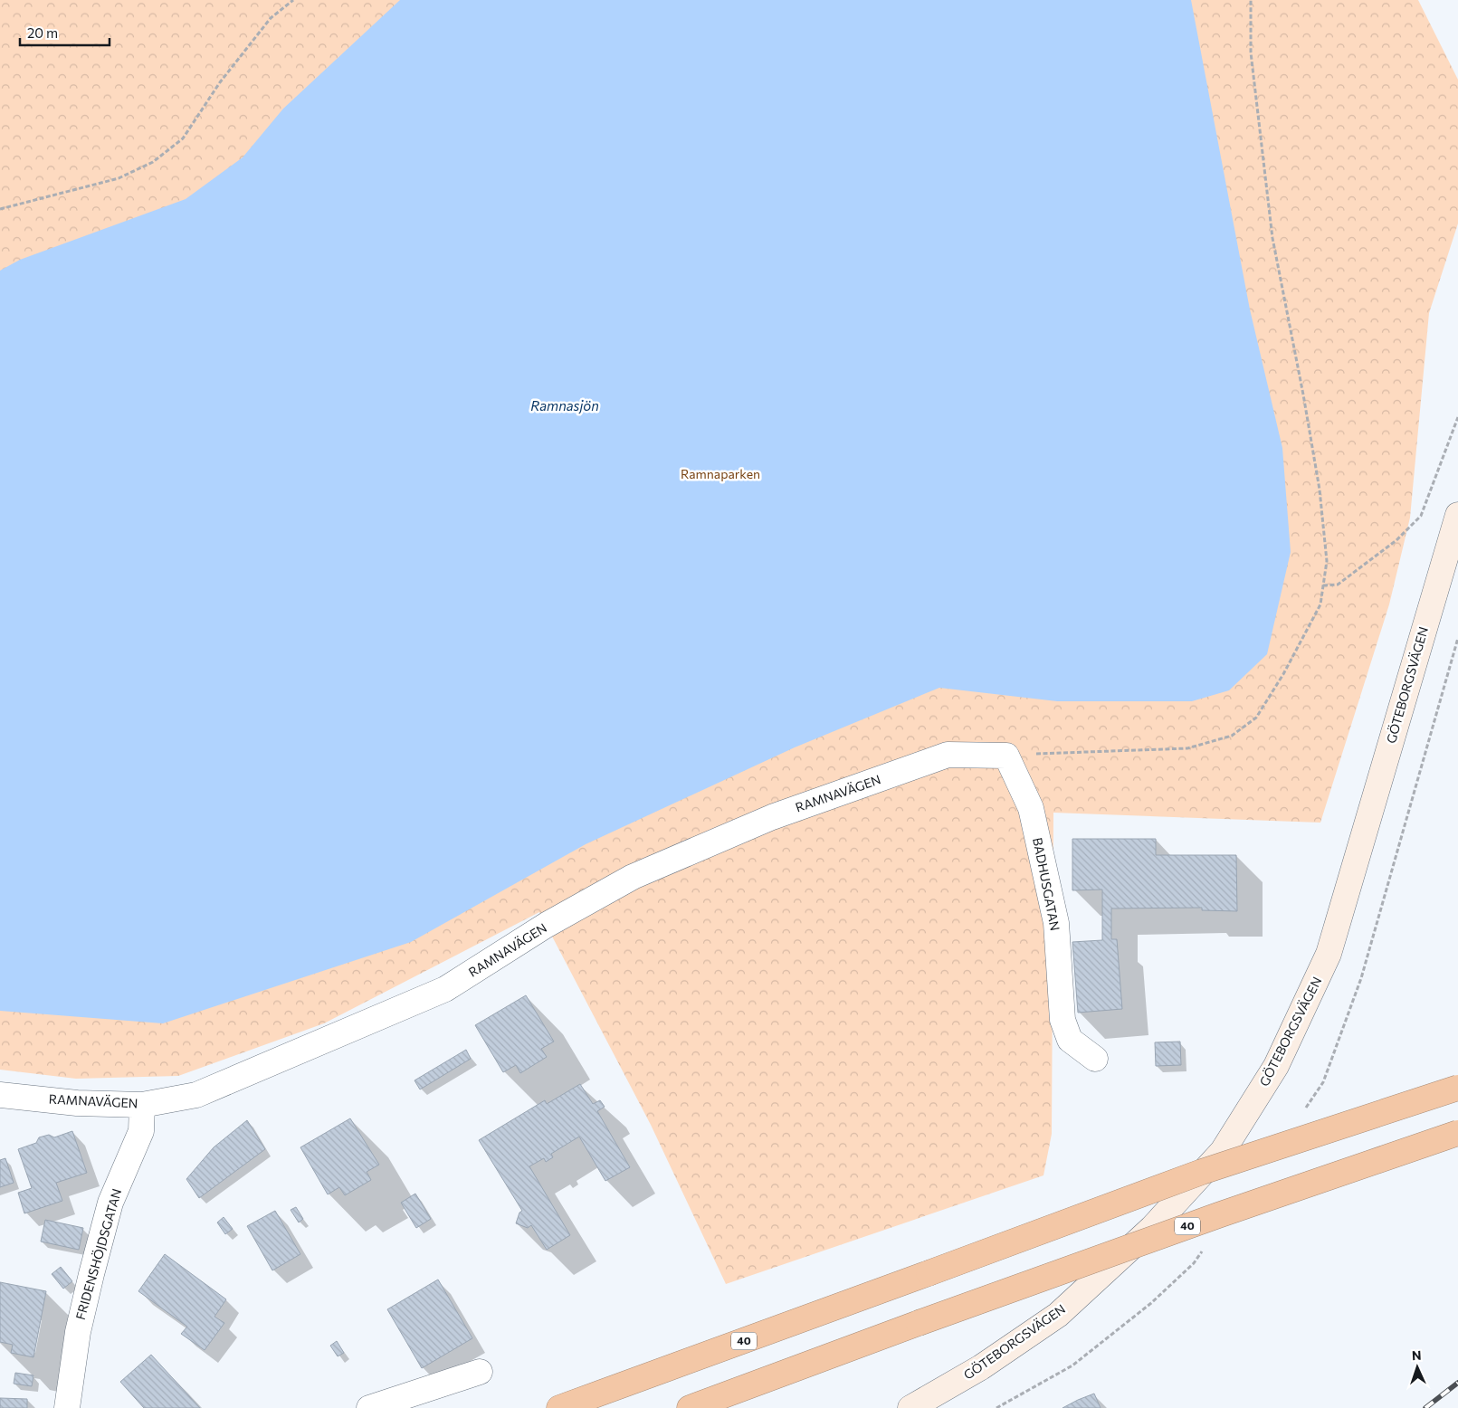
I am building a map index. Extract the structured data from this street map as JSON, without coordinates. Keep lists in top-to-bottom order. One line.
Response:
{"streets":{"highway":["40"],"main road":["GÖTEBORGSVÄGEN"],"street":["RAMNAVÄGEN","BADHUSGATAN","FRIDENSHÖJDSGATAN"]},"crossings":[["RAMNAVÄGEN","BADHUSGATAN"],["RAMNAVÄGEN","FRIDENSHÖJDSGATAN"]],"water":["Ramnasjön"],"parks":["Ramnaparken"],"scale_bar":"20 m","north":"top"}
